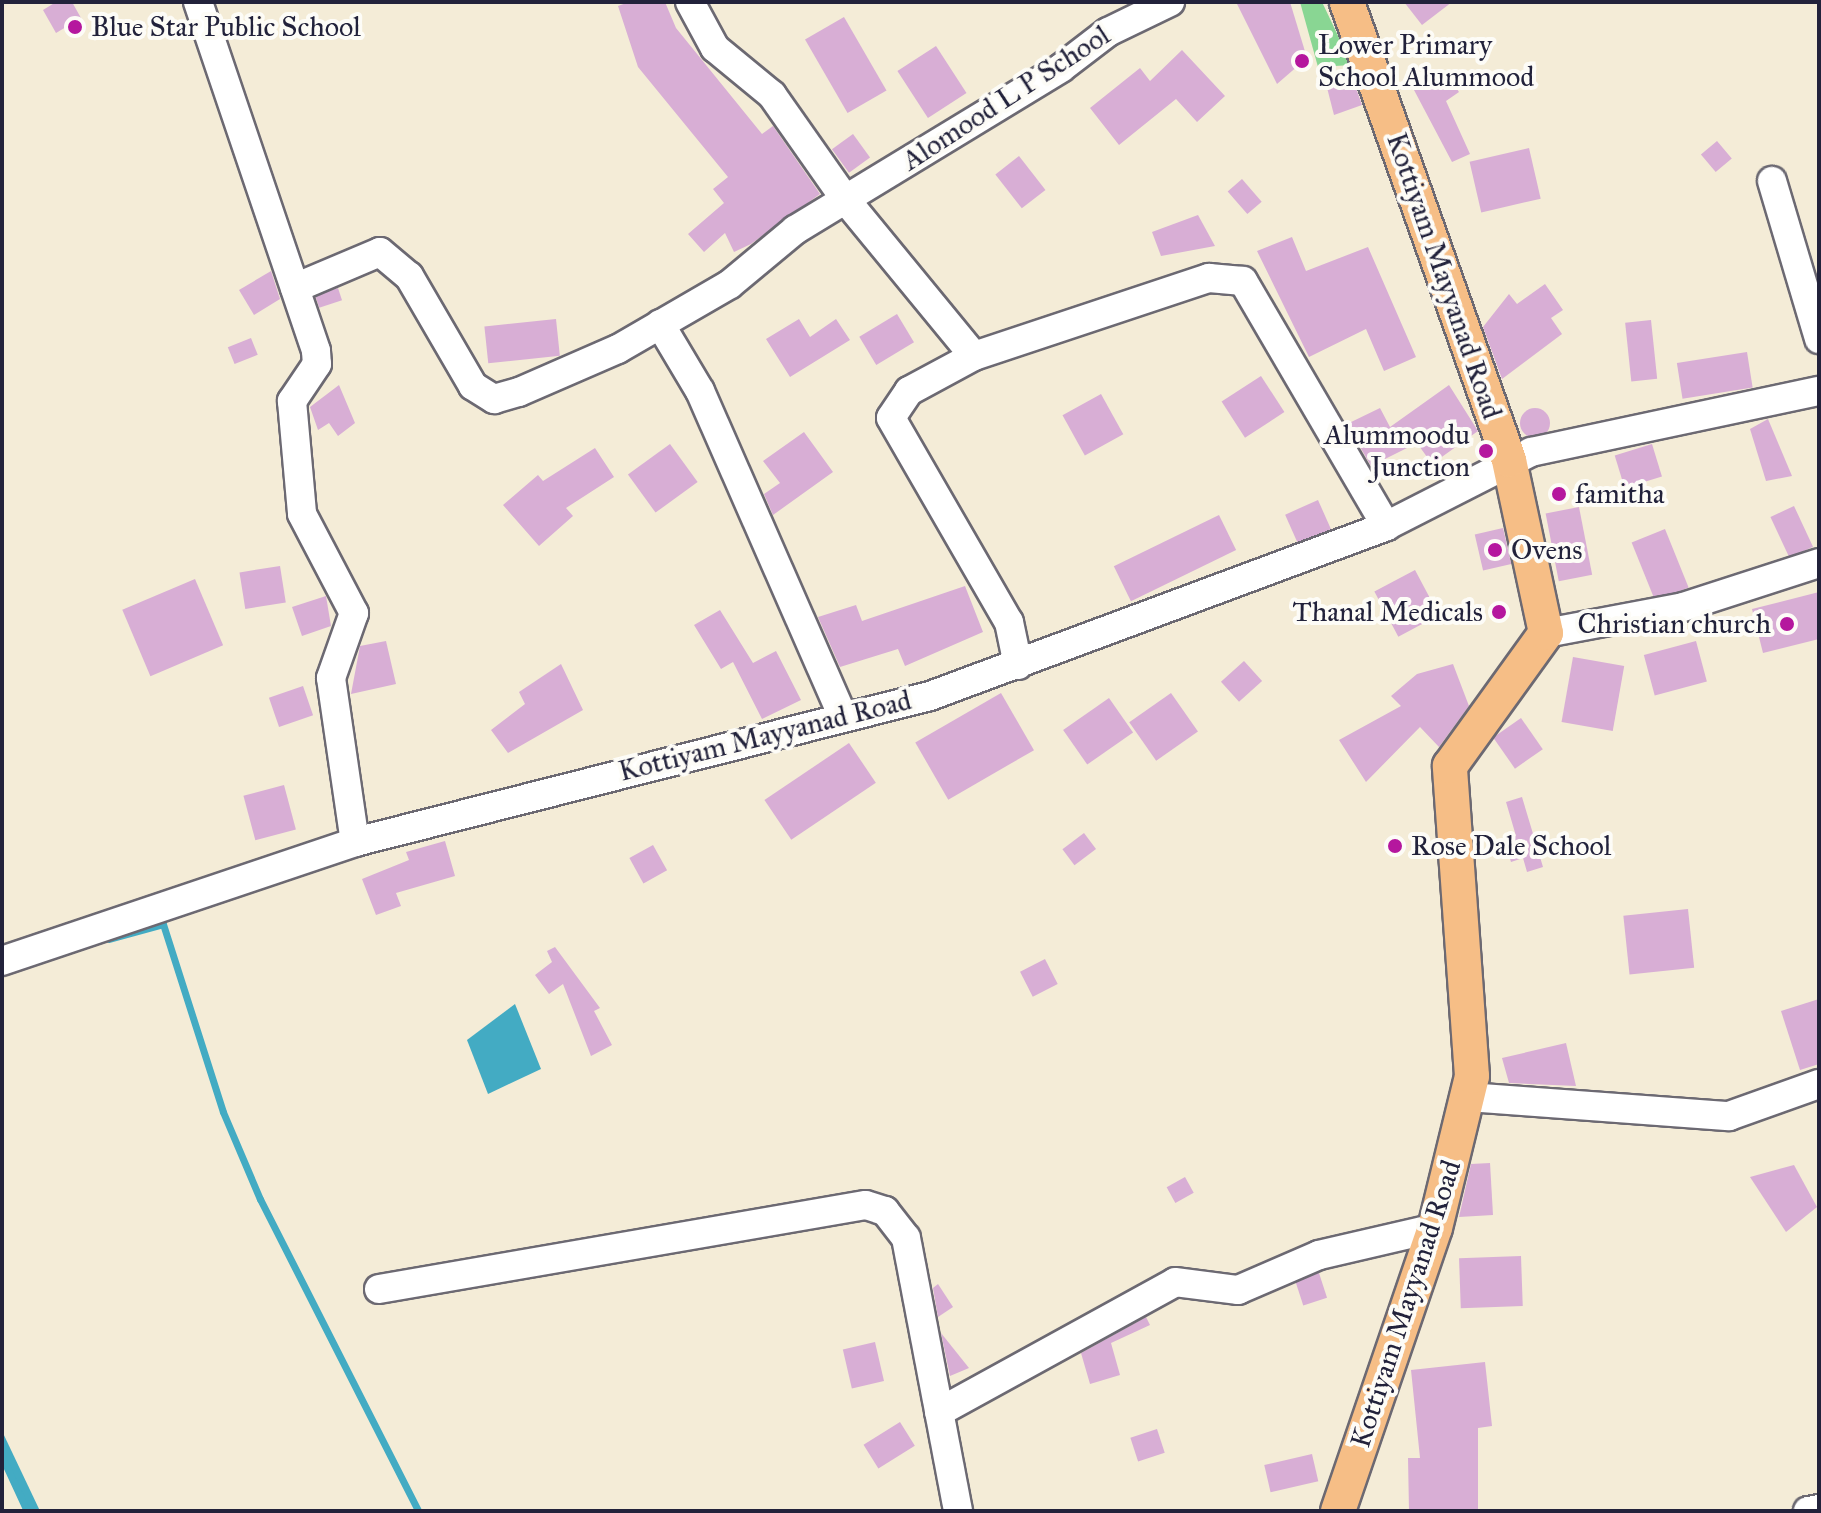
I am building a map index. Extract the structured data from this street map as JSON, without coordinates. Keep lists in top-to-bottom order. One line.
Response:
{"streets":{"main road":["Kottiyam Mayyanad Road"],"street":["Alomood L P School"]},"places":["Blue Star Public School","Lower Primary School Alummood","Alummoodu Junction","famitha","Ovens","Thanal Medicals","Christian church","Rose Dale School"]}
